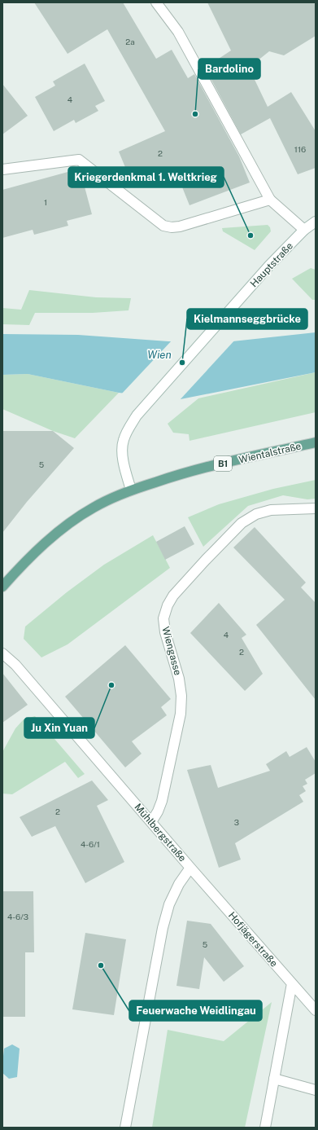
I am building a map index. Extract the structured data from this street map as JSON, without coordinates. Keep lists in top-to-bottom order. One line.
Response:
{"streets":{"main road":["Wientalstraße","B1"],"street":["Hauptstraße","Wiengasse","Mühlbergstraße","Hofjägerstraße"]},"crossings":[["Hauptstraße","Wientalstraße"],["Hauptstraße","B1"],["Wientalstraße","B1"],["Wiengasse","Mühlbergstraße"],["Mühlbergstraße","Hofjägerstraße"]],"water":["Wien"],"places":["Bardolino","Kriegerdenkmal 1. Weltkrieg","Kielmannseggbrücke","Ju Xin Yuan","Feuerwache Weidlingau"],"house_numbers":["2a","4","116","2","1","5","4","2","2","3","4-6/1","4-6/3","5"]}
